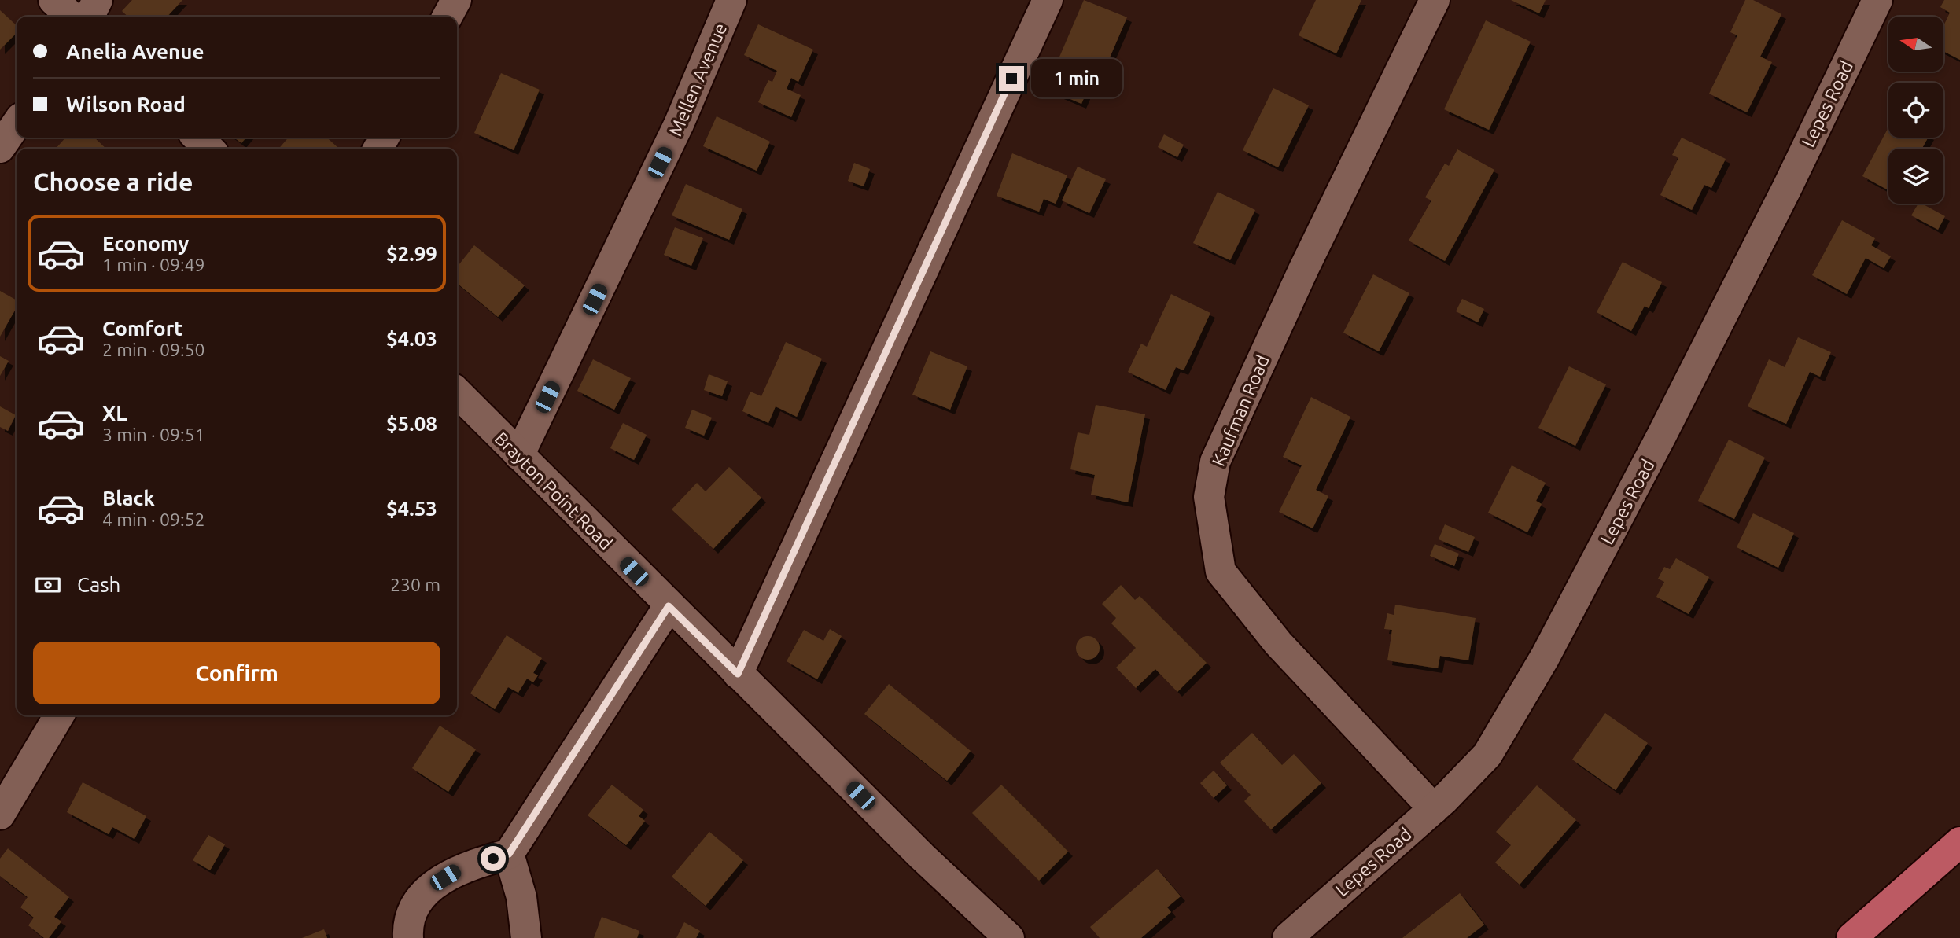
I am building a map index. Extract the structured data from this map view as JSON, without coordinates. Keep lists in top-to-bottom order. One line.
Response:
{"streets":{"street":["Mellen Avenue","Lepes Road","Kaufman Road","Brayton Point Road"]},"crossings":[["Mellen Avenue","Brayton Point Road"],["Lepes Road","Kaufman Road"]],"north":"left","page":{"banner":["Anelia Avenue","Wilson Road"],"bubble":"1 min","heading":"Choose a ride","list":[{"name":"Economy","note":"1 min · 09:49","value":"$2.99"},{"name":"Comfort","note":"2 min · 09:50","value":"$4.03"},{"name":"XL","note":"3 min · 09:51","value":"$5.08"},{"name":"Black","note":"4 min · 09:52","value":"$4.53"}],"pay":["Cash","230 m"],"buttons":"Confirm"}}
